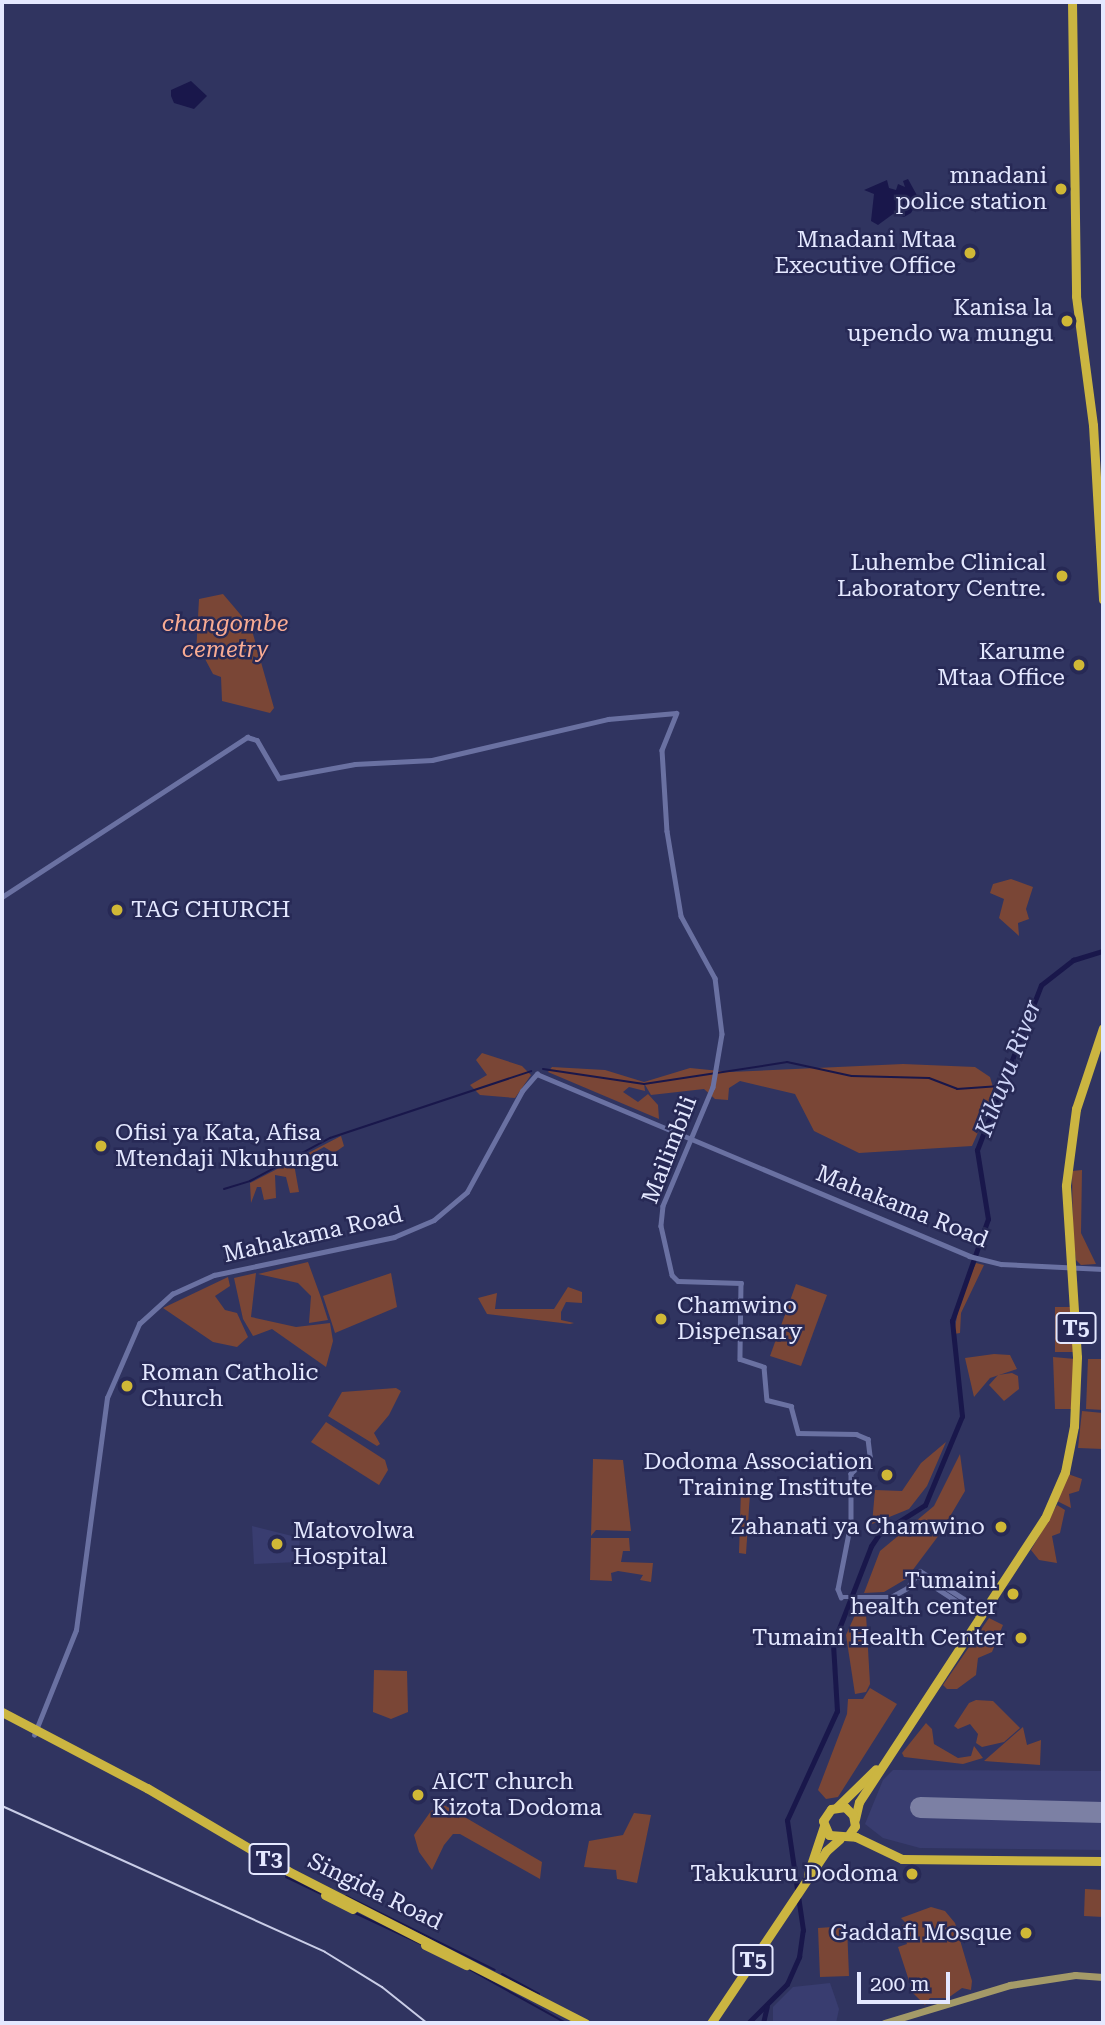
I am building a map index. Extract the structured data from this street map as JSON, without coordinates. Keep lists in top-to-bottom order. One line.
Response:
{"streets":{"highway":["T5","T3","Singida Road"],"street":["Mailimbili","Mahakama Road"]},"crossings":[["Mailimbili","Mahakama Road"],["Mailimbili","T5"],["Mahakama Road","T5"],["Mahakama Road","Singida Road"]],"water":["Kikuyu River"],"parks":["changombe cemetry"],"places":["mnadani police station","Mnadani Mtaa Executive Office","Kanisa la upendo wa mungu","Luhembe Clinical Laboratory Centre.","Karume Mtaa Office","TAG CHURCH","Ofisi ya Kata, Afisa Mtendaji Nkuhungu","Chamwino Dispensary","Roman Catholic Church","Dodoma Association Training Institute","Zahanati ya Chamwino","Matovolwa Hospital","Tumaini health center","Tumaini Health Center","AICT church Kizota Dodoma","Takukuru Dodoma","Gaddafi Mosque"],"scale_bar":"200 m"}
